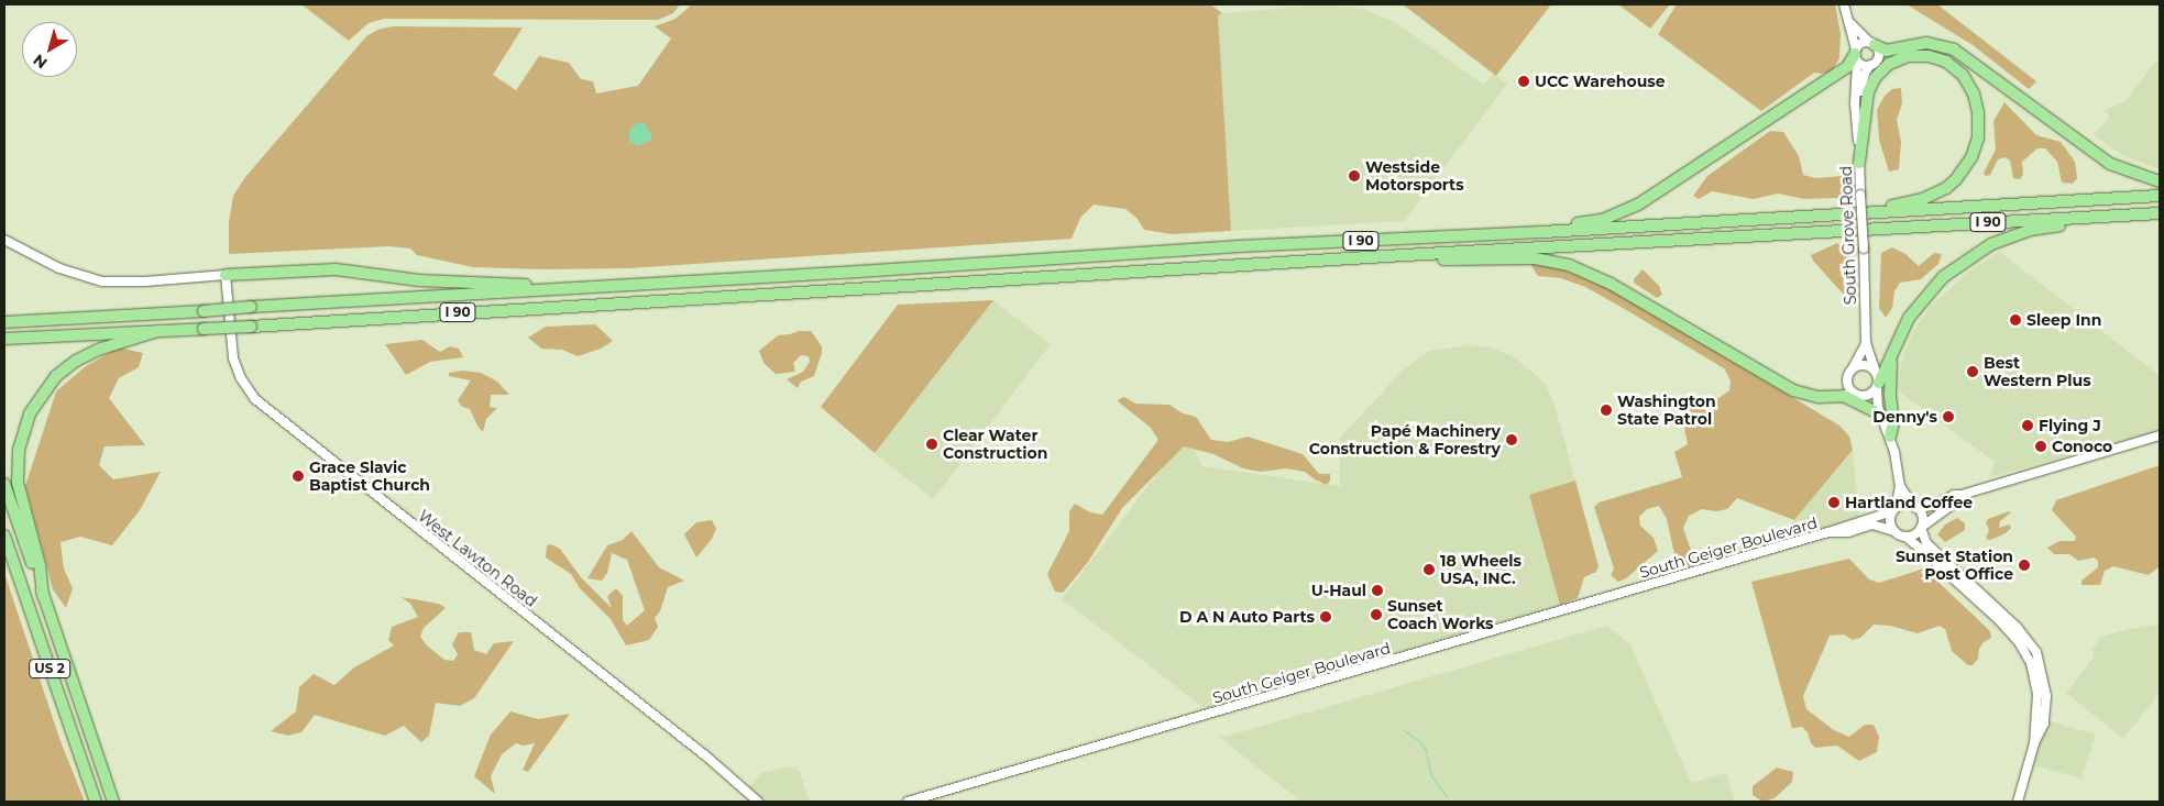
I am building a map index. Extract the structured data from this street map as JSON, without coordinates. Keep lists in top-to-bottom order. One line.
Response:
{"streets":{"highway":["I 90","US 2"],"street":["South Grove Road","South Geiger Boulevard","West Lawton Road"]},"crossings":[["South Grove Road","South Geiger Boulevard"]],"places":["UCC Warehouse","Westside Motorsports","Sleep Inn","Best Western Plus","Washington State Patrol","Denny's","Flying J","Papé Machinery Construction & Forestry","Clear Water Construction","Conoco","Grace Slavic Baptist Church","Hartland Coffee","Sunset Station Post Office","18 Wheels USA, INC.","U-Haul","Sunset Coach Works","D A N Auto Parts"],"north":"bottom left"}
